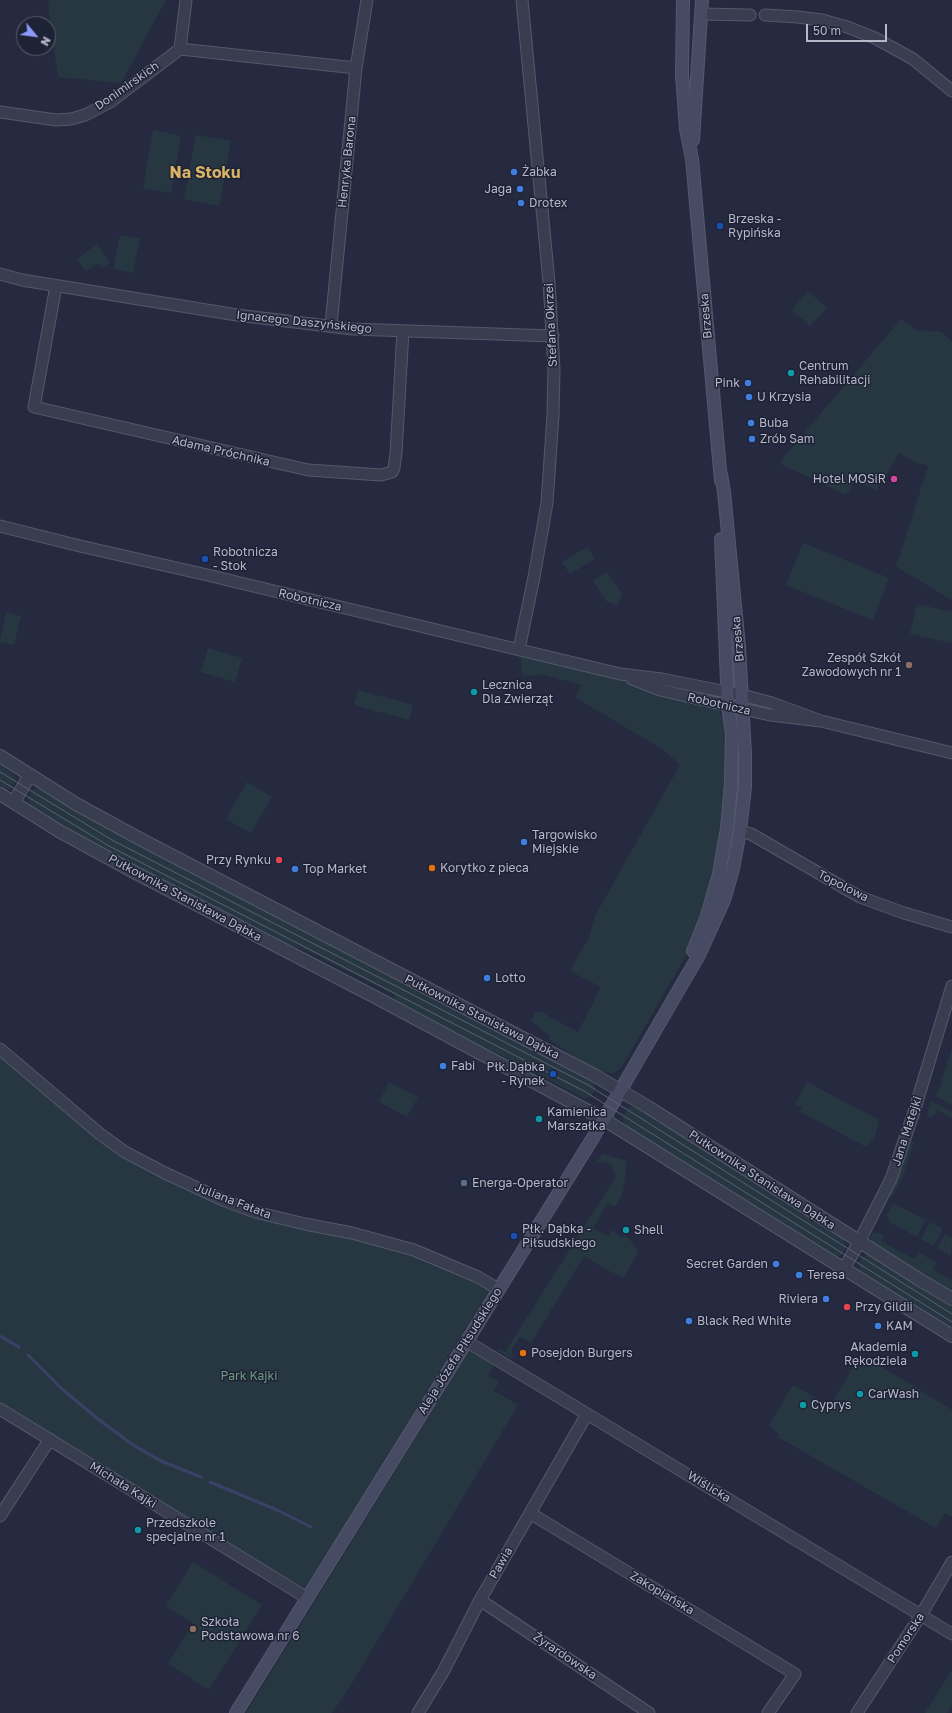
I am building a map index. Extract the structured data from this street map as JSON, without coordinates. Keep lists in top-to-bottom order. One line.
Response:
{"streets":{"main road":["Brzeska","Aleja Józefa Piłsudskiego"],"street":["Donimirskich","Henryka Barona","Ignacego Daszyńskiego","Stefana Okrzei","Adama Próchnika","Robotnicza","Topolowa","Pułkownika Stanisława Dąbka","Jana Matejki","Juliana Fałata","Michała Kajki","Wiślicka","Pawia","Zakopiańska","Pomorska","Żyrardowska"]},"crossings":[["Henryka Barona","Ignacego Daszyńskiego"],["Brzeska","Robotnicza"],["Brzeska","Aleja Józefa Piłsudskiego"],["Ignacego Daszyńskiego","Stefana Okrzei"],["Ignacego Daszyńskiego","Adama Próchnika"],["Stefana Okrzei","Robotnicza"],["Robotnicza","Aleja Józefa Piłsudskiego"],["Topolowa","Aleja Józefa Piłsudskiego"],["Pułkownika Stanisława Dąbka","Jana Matejki"],["Pułkownika Stanisława Dąbka","Aleja Józefa Piłsudskiego"],["Juliana Fałata","Aleja Józefa Piłsudskiego"],["Aleja Józefa Piłsudskiego","Michała Kajki"],["Aleja Józefa Piłsudskiego","Wiślicka"],["Wiślicka","Pawia"],["Wiślicka","Pomorska"],["Pawia","Zakopiańska"],["Pawia","Żyrardowska"]],"districts":["Na Stoku"],"parks":["Park Kajki"],"places":["Żabka","Jaga","Drotex","Brzeska - Rypińska","Centrum Rehabilitacji","Pink","U Krzysia","Buba","Zrób Sam","Hotel MOSiR","Robotnicza - Stok","Zespół Szkół Zawodowych nr 1","Lecznica Dla Zwierząt","Targowisko Miejskie","Przy Rynku","Korytko z pieca","Top Market","Lotto","Fabi","Płk.Dąbka - Rynek","Kamienica Marszałka","Energa-Operator","Shell","Płk. Dąbka - Piłsudskiego","Secret Garden","Teresa","Riviera","Przy Gildii","Black Red White","KAM","Posejdon Burgers","Akademia Rękodziela","CarWash","Cyprys","Przedszkole specjalne nr 1","Szkoła Podstawowa nr 6"],"scale_bar":"50 m","north":"bottom right"}
